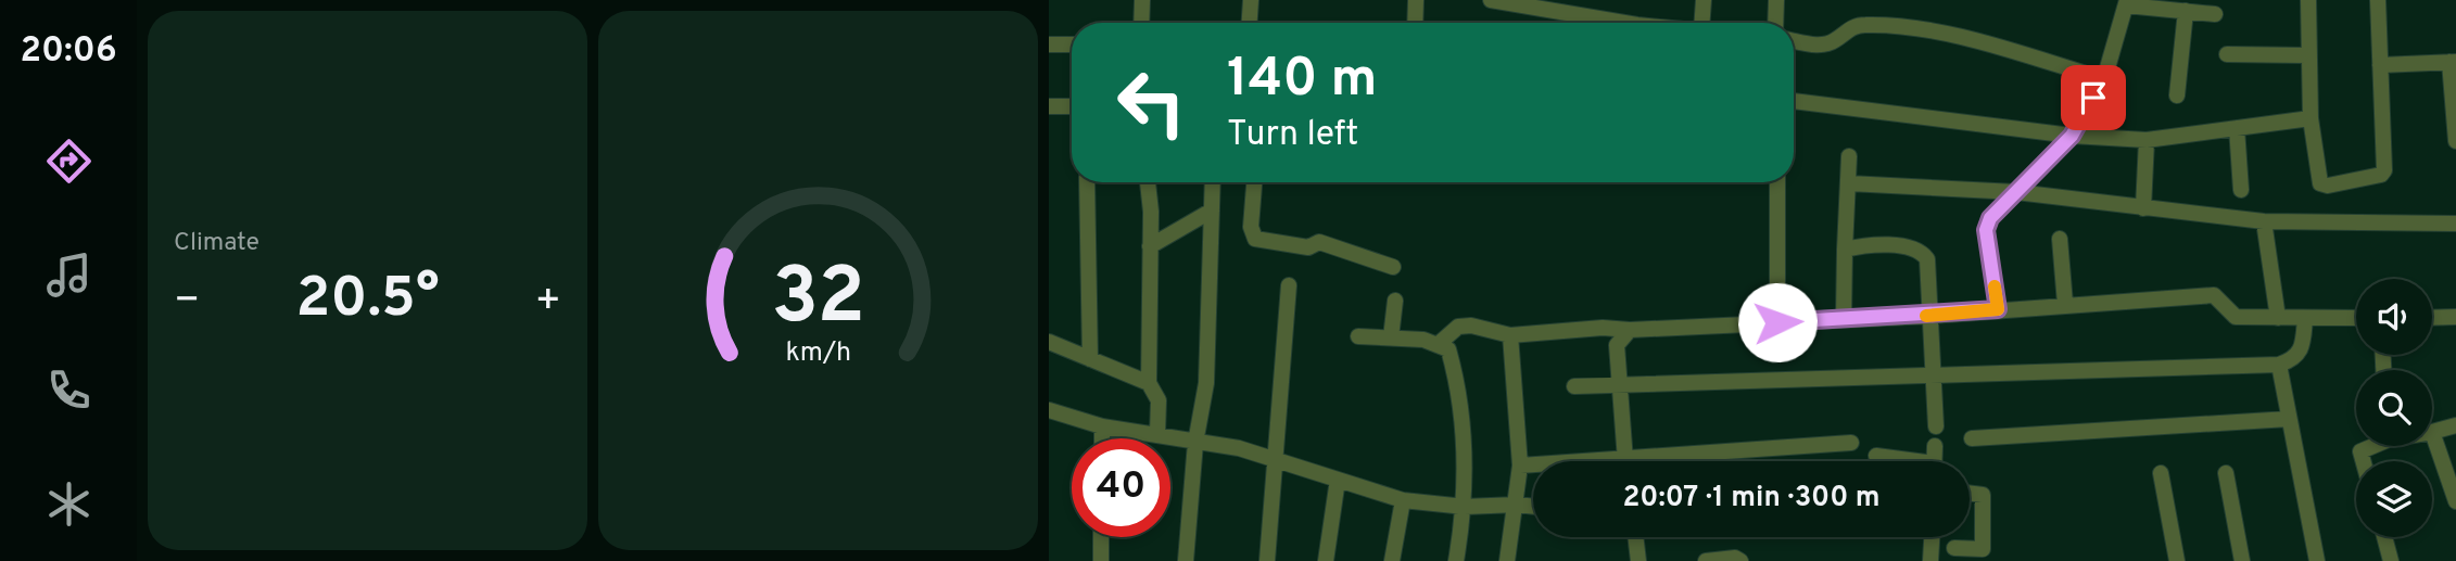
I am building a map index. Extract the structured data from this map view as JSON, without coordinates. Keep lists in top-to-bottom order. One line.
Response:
{"page":{"tabs":"20:06","tile":"Climate","turn":["140 m","Turn left"],"heat":["−","20.5°","+"],"limit":"40","trip":"20:07 · 1 min · 300 m","gauge":["32","km/h"]}}
